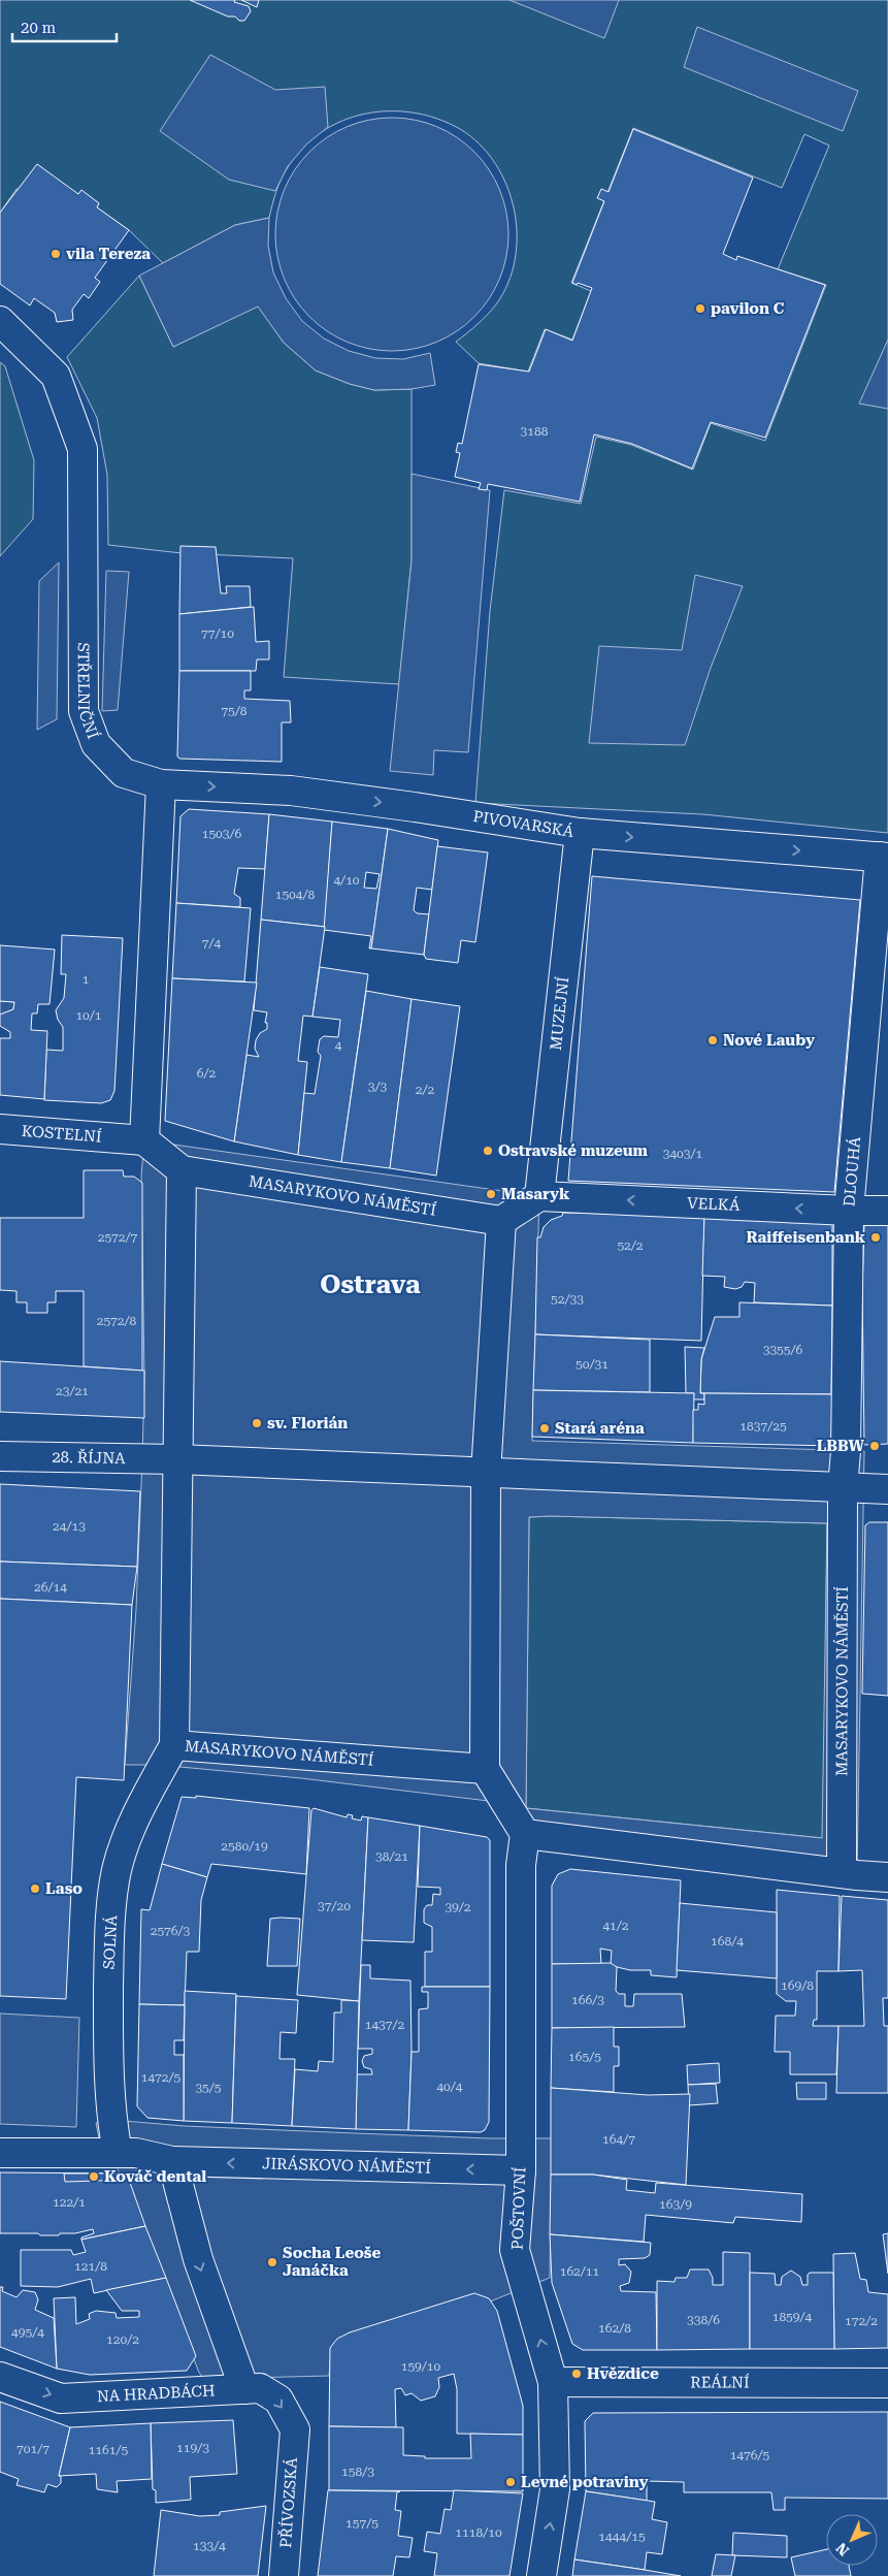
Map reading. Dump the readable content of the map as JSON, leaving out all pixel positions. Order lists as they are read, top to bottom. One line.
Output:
{"streets":{"street":["STŘELNIČNÍ","PIVOVARSKÁ","MUZEJNÍ","KOSTELNÍ","DLOUHÁ","MASARYKOVO NÁMĚSTÍ","VELKÁ","28. ŘÍJNA","SOLNÁ","JIRÁSKOVO NÁMĚSTÍ","POŠTOVNÍ","REÁLNÍ","NA HRADBÁCH","PŘÍVOZSKÁ"]},"crossings":[["STŘELNIČNÍ","PIVOVARSKÁ"],["PIVOVARSKÁ","MUZEJNÍ"],["PIVOVARSKÁ","DLOUHÁ"],["MUZEJNÍ","VELKÁ"],["KOSTELNÍ","MASARYKOVO NÁMĚSTÍ"],["DLOUHÁ","MASARYKOVO NÁMĚSTÍ"],["DLOUHÁ","VELKÁ"],["MASARYKOVO NÁMĚSTÍ","28. ŘÍJNA"],["MASARYKOVO NÁMĚSTÍ","SOLNÁ"],["SOLNÁ","JIRÁSKOVO NÁMĚSTÍ"],["JIRÁSKOVO NÁMĚSTÍ","POŠTOVNÍ"],["POŠTOVNÍ","REÁLNÍ"],["NA HRADBÁCH","PŘÍVOZSKÁ"]],"one_way":["PIVOVARSKÁ","VELKÁ","JIRÁSKOVO NÁMĚSTÍ","POŠTOVNÍ","NA HRADBÁCH"],"districts":["Ostrava"],"places":["vila Tereza","pavilon C","Nové Lauby","Ostravské muzeum","Masaryk","Raiffeisenbank","sv. Florián","Stará aréna","LBBW","Laso","Kováč dental","Socha Leoše Janáčka","Hvězdice","Levné potraviny"],"house_numbers":["3188","77/10","75/8","1503/6","4/10","1504/8","7/4","1","10/1","4","6/2","3/3","2/2","3403/1","2572/7","52/2","52/33","2572/8","3355/6","50/31","23/21","1837/25","24/13","26/14","2580/19","38/21","37/20","39/2","41/2","2576/3","168/4","169/8","166/3","1437/2","165/5","1472/5","40/4","35/5","164/7","122/1","163/9","121/8","162/11","1859/4","338/6","172/2","162/8","495/4","120/2","159/10","119/3","701/7","1161/5","1476/5","158/3","157/5","1118/10","1444/15","133/4"],"scale_bar":"20 m","north":"bottom left"}
